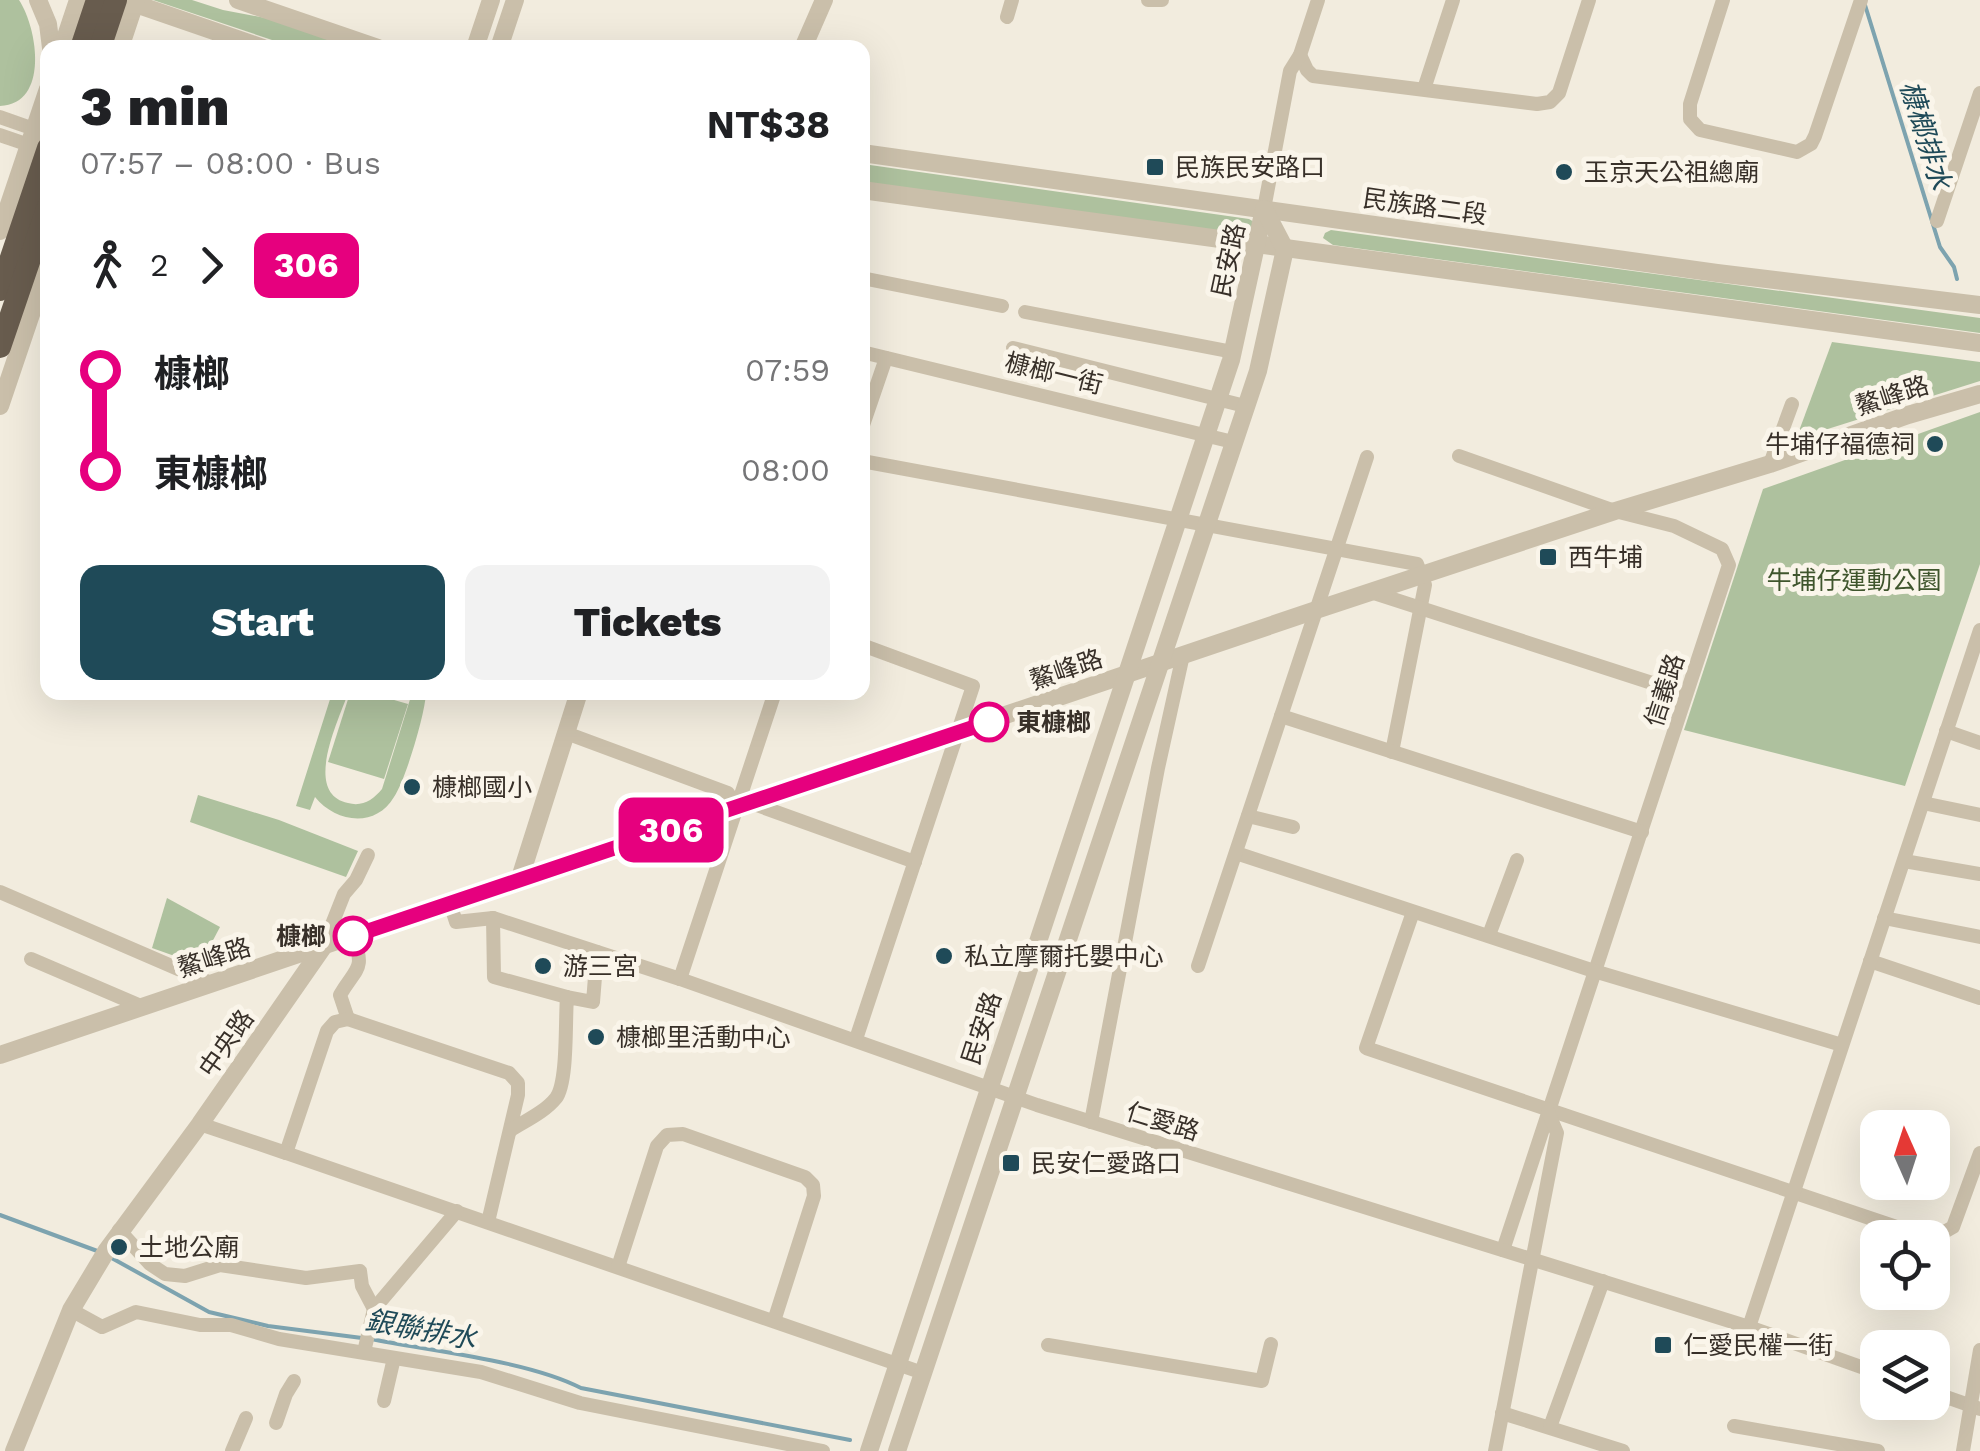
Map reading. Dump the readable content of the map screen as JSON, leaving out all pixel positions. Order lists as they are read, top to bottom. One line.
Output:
{"streets":{"street":["民族路二段","民安路","槺榔一街","鰲峰路","信義路","中央路","仁愛路"]},"crossings":[["民族路二段","民安路"],["民安路","槺榔一街"],["民安路","鰲峰路"],["民安路","仁愛路"],["鰲峰路","信義路"],["鰲峰路","中央路"],["鰲峰路","仁愛路"],["信義路","仁愛路"]],"water":["槺榔排水","銀聯排水"],"parks":["牛埔仔運動公園"],"places":{"transit":["民族民安路口","西牛埔","民安仁愛路口","仁愛民權一街"],"other":["玉京天公祖總廟","牛埔仔福德祠","東槺榔","槺榔國小","槺榔","私立摩爾托嬰中心","游三宮","槺榔里活動中心","土地公廟"]},"lines":["bus line 306"],"north":"top","page":{"on_map":"306","heading":["3 min","07:57 – 08:00 · Bus","NT$38"],"legs":["2","306"],"list":[{"name":"槺榔","value":"07:59"},{"name":"東槺榔","value":"08:00"}],"buttons":["Start","Tickets"]}}
